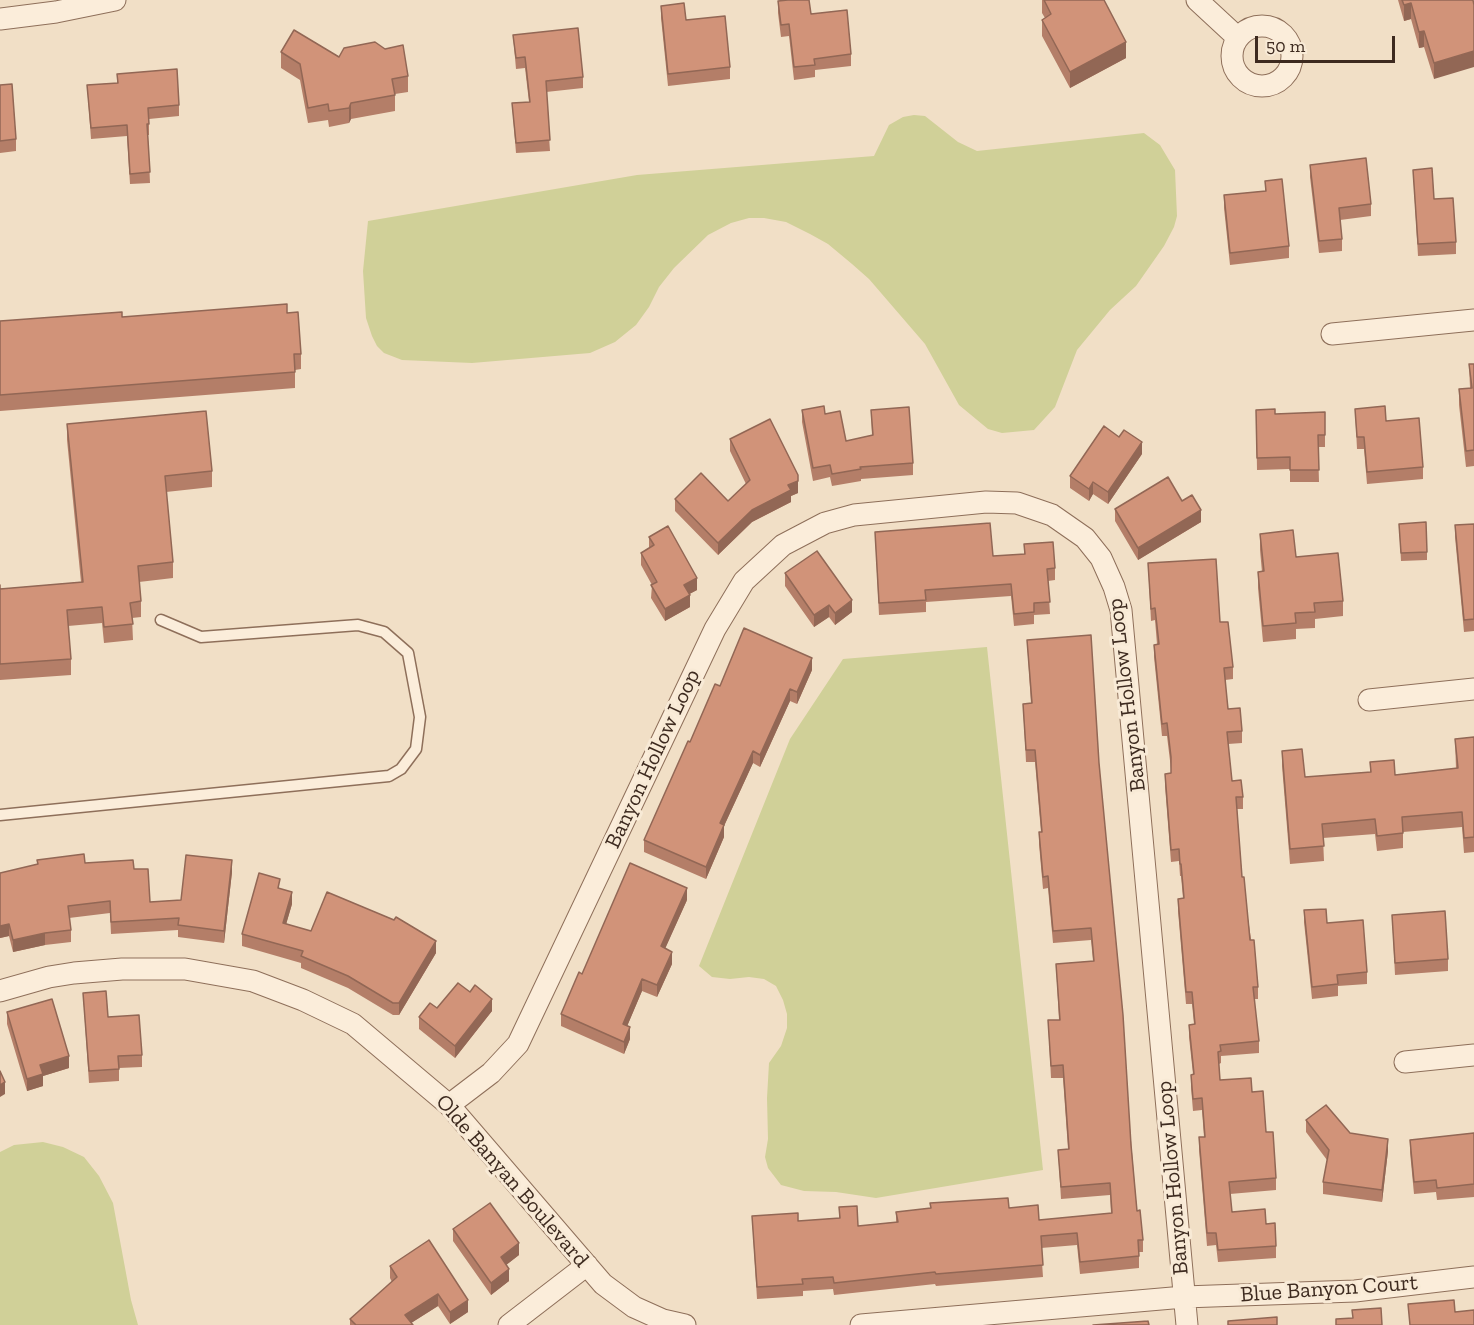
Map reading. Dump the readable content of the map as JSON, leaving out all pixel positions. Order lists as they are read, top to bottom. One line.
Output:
{"streets":{"street":["Banyon Hollow Loop","Olde Banyan Boulevard","Blue Banyon Court"]},"crossings":[["Banyon Hollow Loop","Olde Banyan Boulevard"],["Banyon Hollow Loop","Blue Banyon Court"]],"scale_bar":"50 m"}
